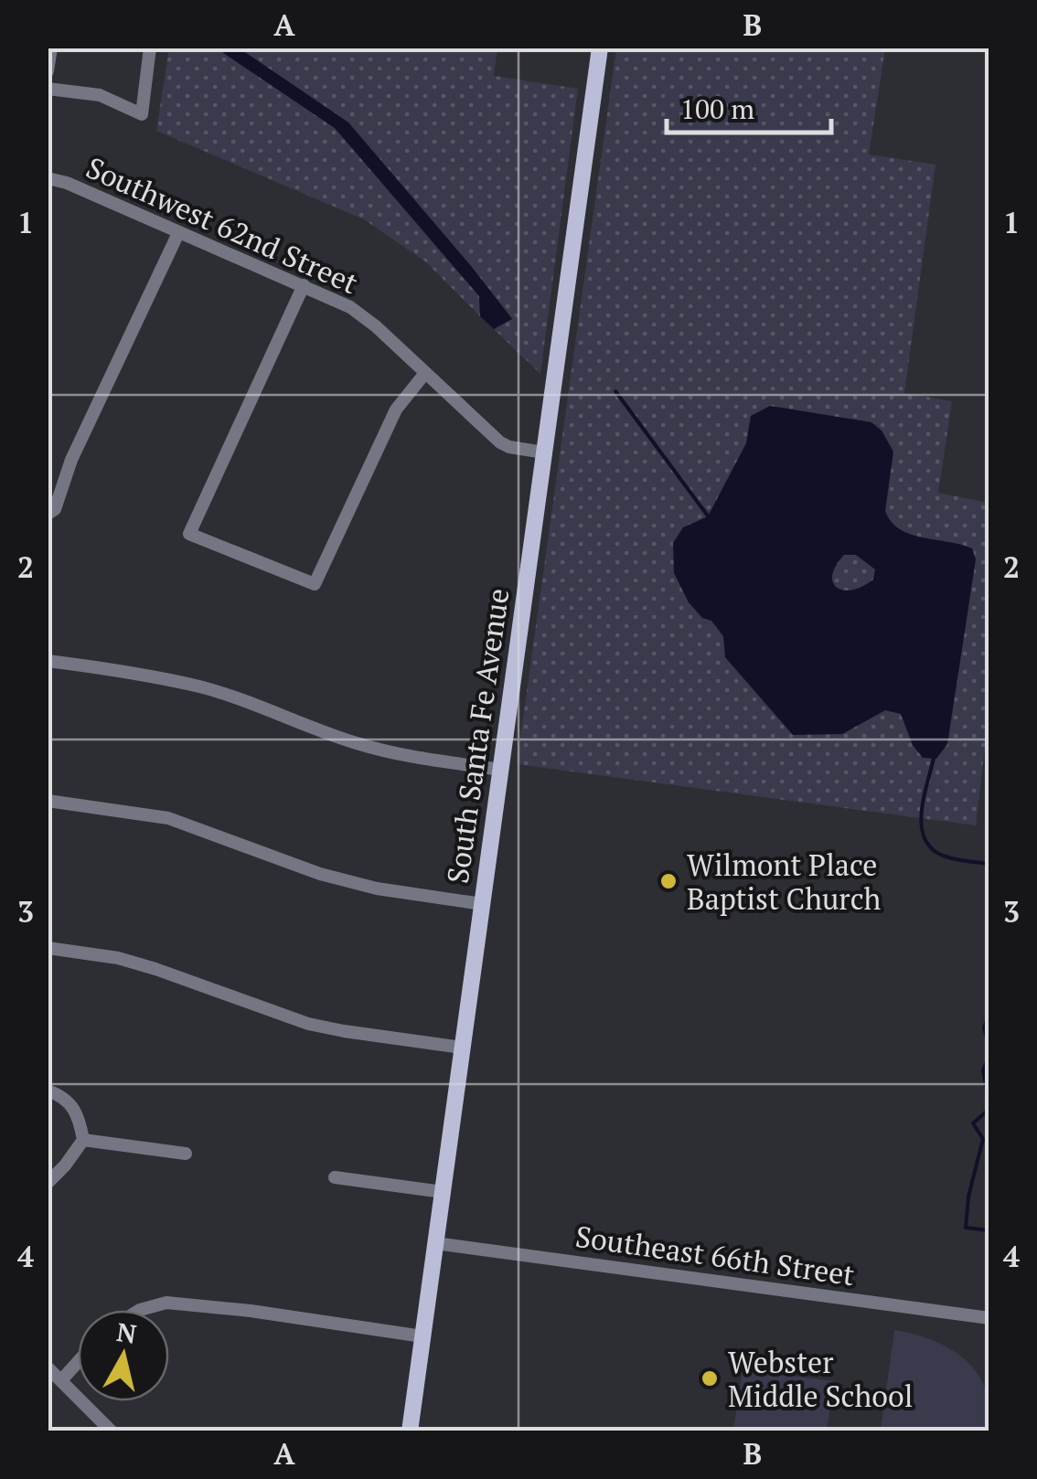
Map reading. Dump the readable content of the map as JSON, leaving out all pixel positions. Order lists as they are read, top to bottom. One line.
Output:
{"streets":{"main road":["South Santa Fe Avenue"],"street":["Southwest 62nd Street","Southeast 66th Street"]},"crossings":[["Southwest 62nd Street","South Santa Fe Avenue"],["South Santa Fe Avenue","Southeast 66th Street"]],"places":["Wilmont Place Baptist Church","Webster Middle School"],"scale_bar":"100 m","north":"top","grid":{"columns":["A","B"],"rows":["1","2","3","4"]}}
